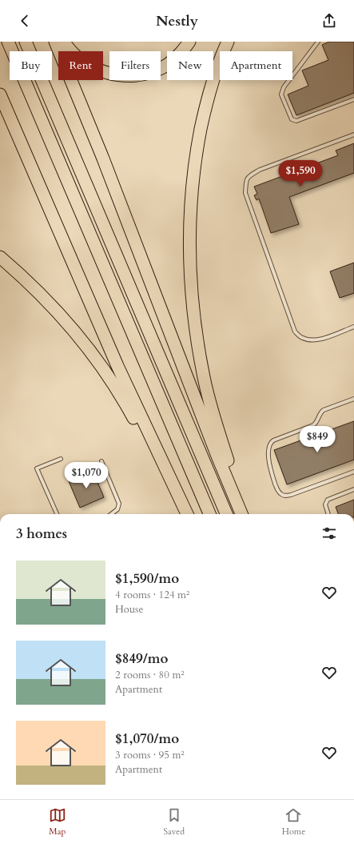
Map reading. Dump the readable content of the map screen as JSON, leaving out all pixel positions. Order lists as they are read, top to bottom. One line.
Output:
{"page":{"header":"Nestly","chip":["Buy","Rent","Filters","New","Apartment"],"price":["$1,590","$849","$1,070"],"heading":"3 homes","list":[{"name":"$1,590/mo","note":"4 rooms · 124 m² · House"},{"name":"$849/mo","note":"2 rooms · 80 m² · Apartment"},{"name":"$1,070/mo","note":"3 rooms · 95 m² · Apartment"}],"tabs":["Map","Saved","Home"]}}
